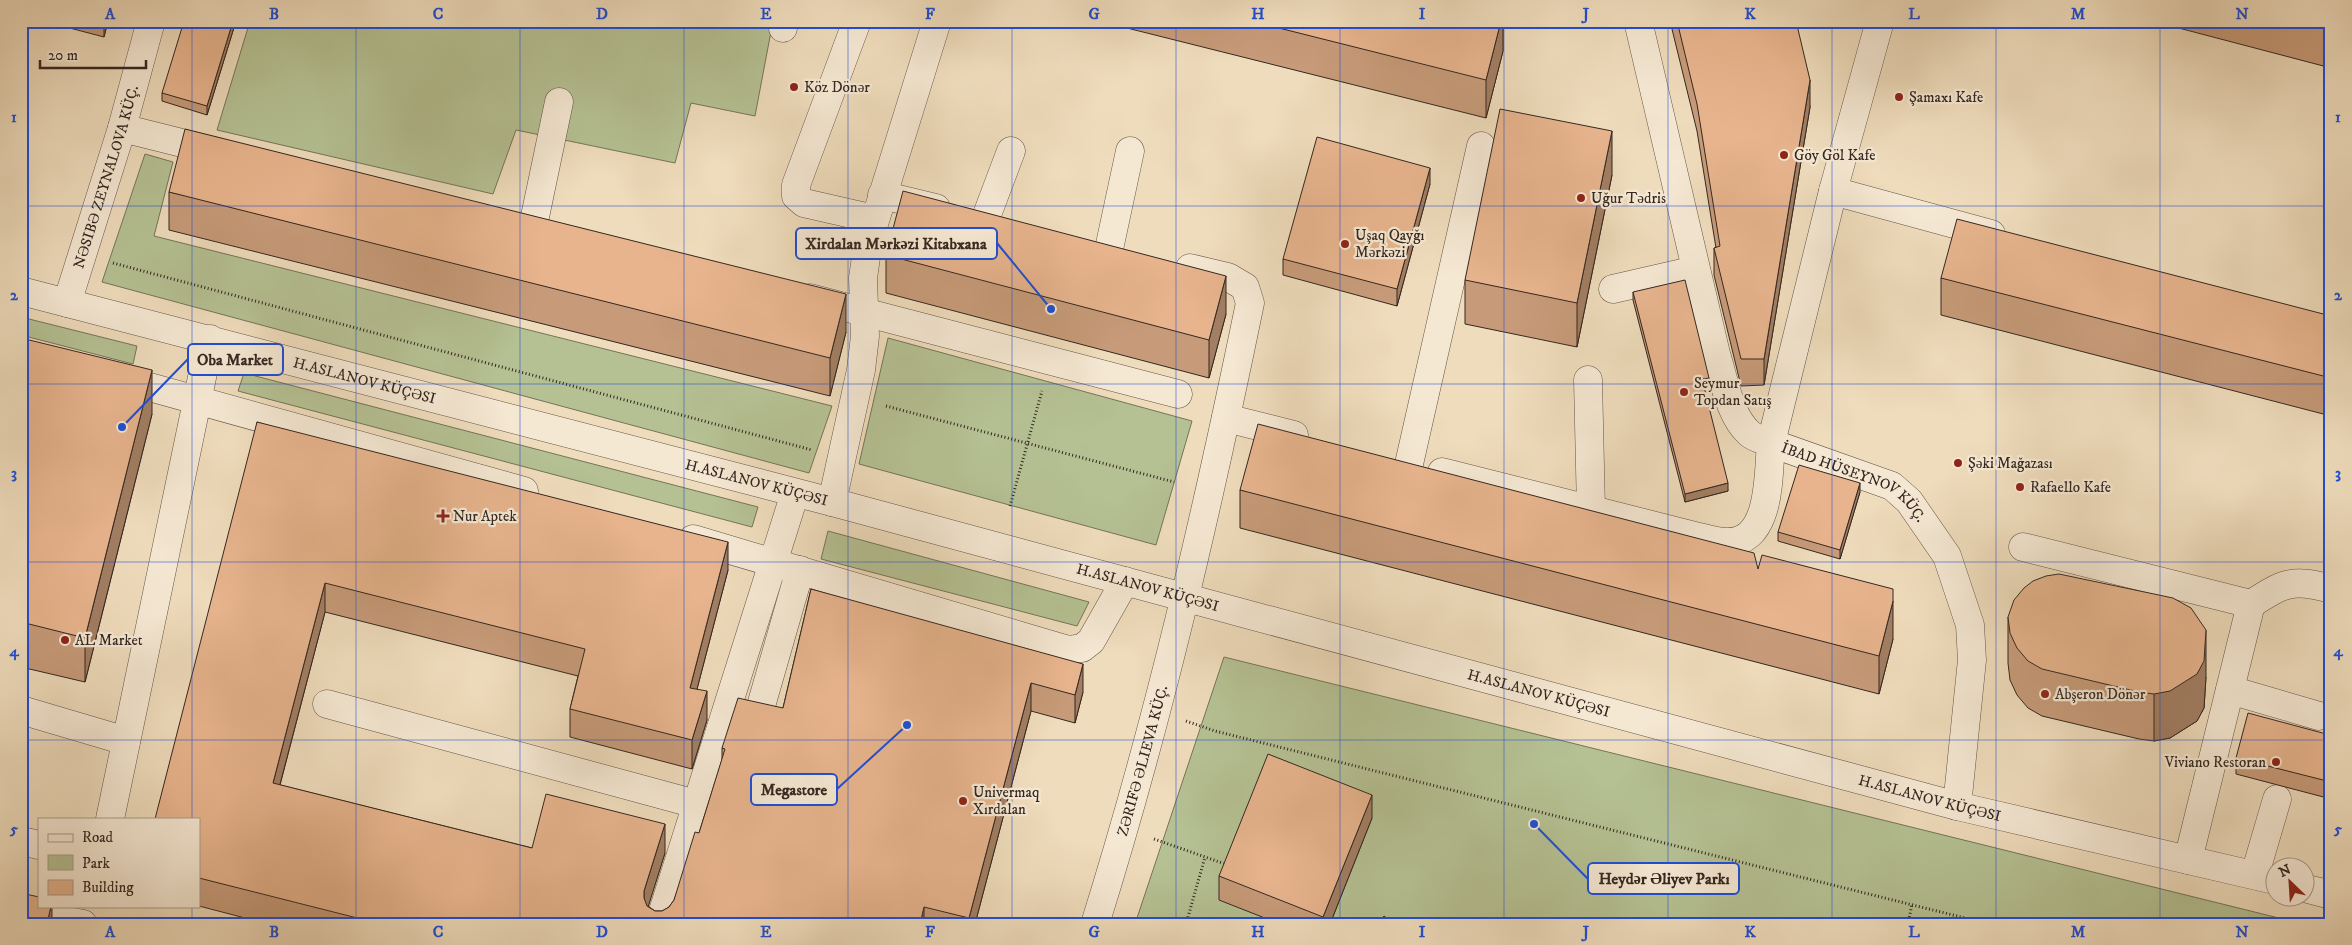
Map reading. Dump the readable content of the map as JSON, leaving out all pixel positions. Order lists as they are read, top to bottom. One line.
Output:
{"streets":{"street":["NƏSIBƏ ZEYNALOVA KÜÇ.","H.ASLANOV KÜÇƏSI","İBAD HÜSEYNOV KÜÇ.","ZƏRIFƏ ƏLIEVA KÜÇ."]},"crossings":[["NƏSIBƏ ZEYNALOVA KÜÇ.","H.ASLANOV KÜÇƏSI"],["H.ASLANOV KÜÇƏSI","İBAD HÜSEYNOV KÜÇ."],["H.ASLANOV KÜÇƏSI","ZƏRIFƏ ƏLIEVA KÜÇ."]],"places":{"other":["Köz Dönər","Şamaxı Kafe","Göy Göl Kafe","Uğur Tədris","Uşaq Qayğı Mərkəzi","Xirdalan Mərkəzi Kitabxana","Seymur Topdan Satış","Oba Market","Şəki Mağazası","Rafaello Kafe","AL Market","Abşeron Dönər","Megastore","Viviano Restoran","Univermaq Xırdalan","Heydər Əliyev Parkı"],"health":["Nur Aptek"]},"legend":["Road","Park","Building"],"scale_bar":"20 m","north":"top left","grid":{"columns":["A","B","C","D","E","F","G","H","I","J","K","L","M","N"],"rows":["1","2","3","4","5"]}}
